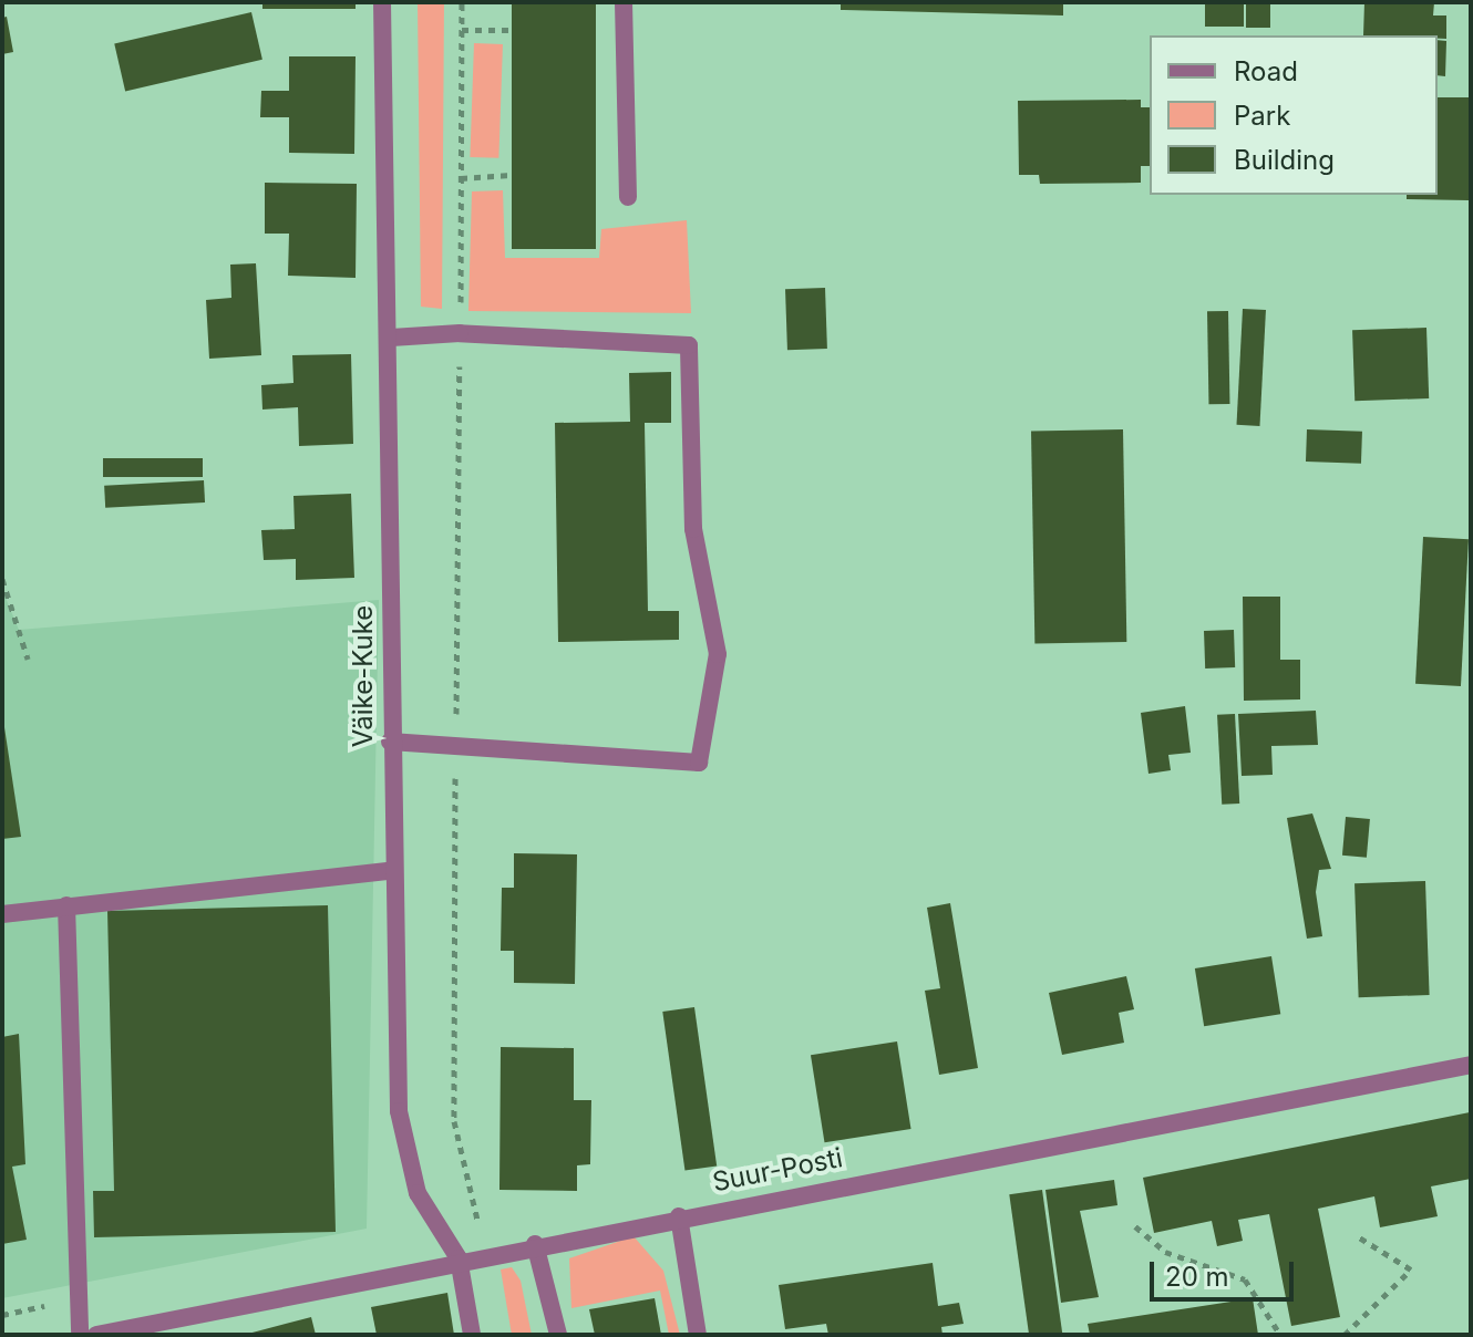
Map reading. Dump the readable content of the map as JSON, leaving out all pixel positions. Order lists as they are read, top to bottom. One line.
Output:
{"streets":{"street":["Väike-Kuke","Suur-Posti"]},"crossings":[["Väike-Kuke","Suur-Posti"]],"legend":["Road","Park","Building"],"scale_bar":"20 m"}
